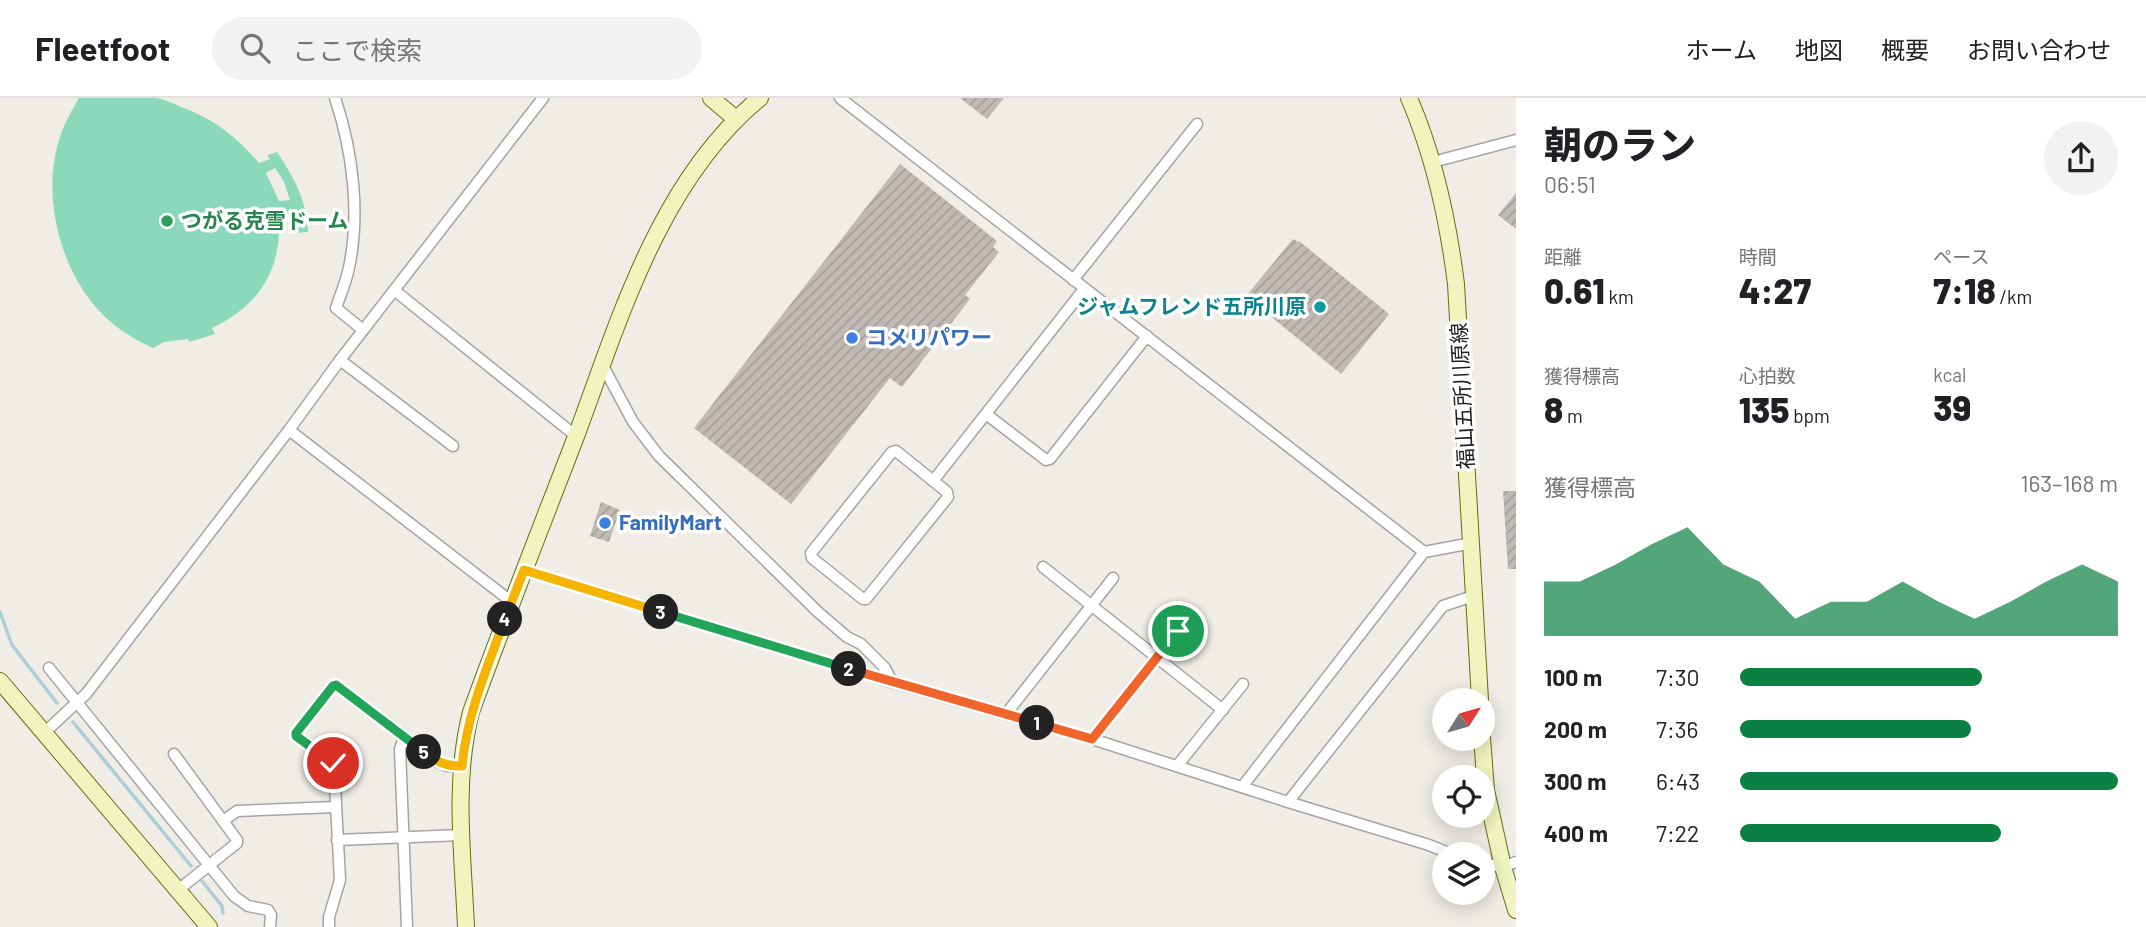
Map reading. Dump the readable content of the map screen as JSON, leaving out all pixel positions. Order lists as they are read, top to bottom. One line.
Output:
{"streets":{"street":["福山五所川原線"]},"places":["つがる克雪ドーム","ジャムフレンド五所川原","コメリパワー","FamilyMart"],"north":"top right","page":{"header":"Fleetfoot","search":"ここで検索","nav":["ホーム","地図","概要","お問い合わせ"],"heading":["朝のラン","06:51"],"stats":[["距離","0.61 km"],["時間","4:27"],["ペース","7:18 /km"],["獲得標高","8 m"],["心拍数","135 bpm"],["kcal","39"]],"chart":["獲得標高","163–168 m"],"pins":["3","4","2","1","5"],"list":[{"name":"100 m","note":"7:30"},{"name":"200 m","note":"7:36"},{"name":"300 m","note":"6:43"},{"name":"400 m","note":"7:22"}]}}
